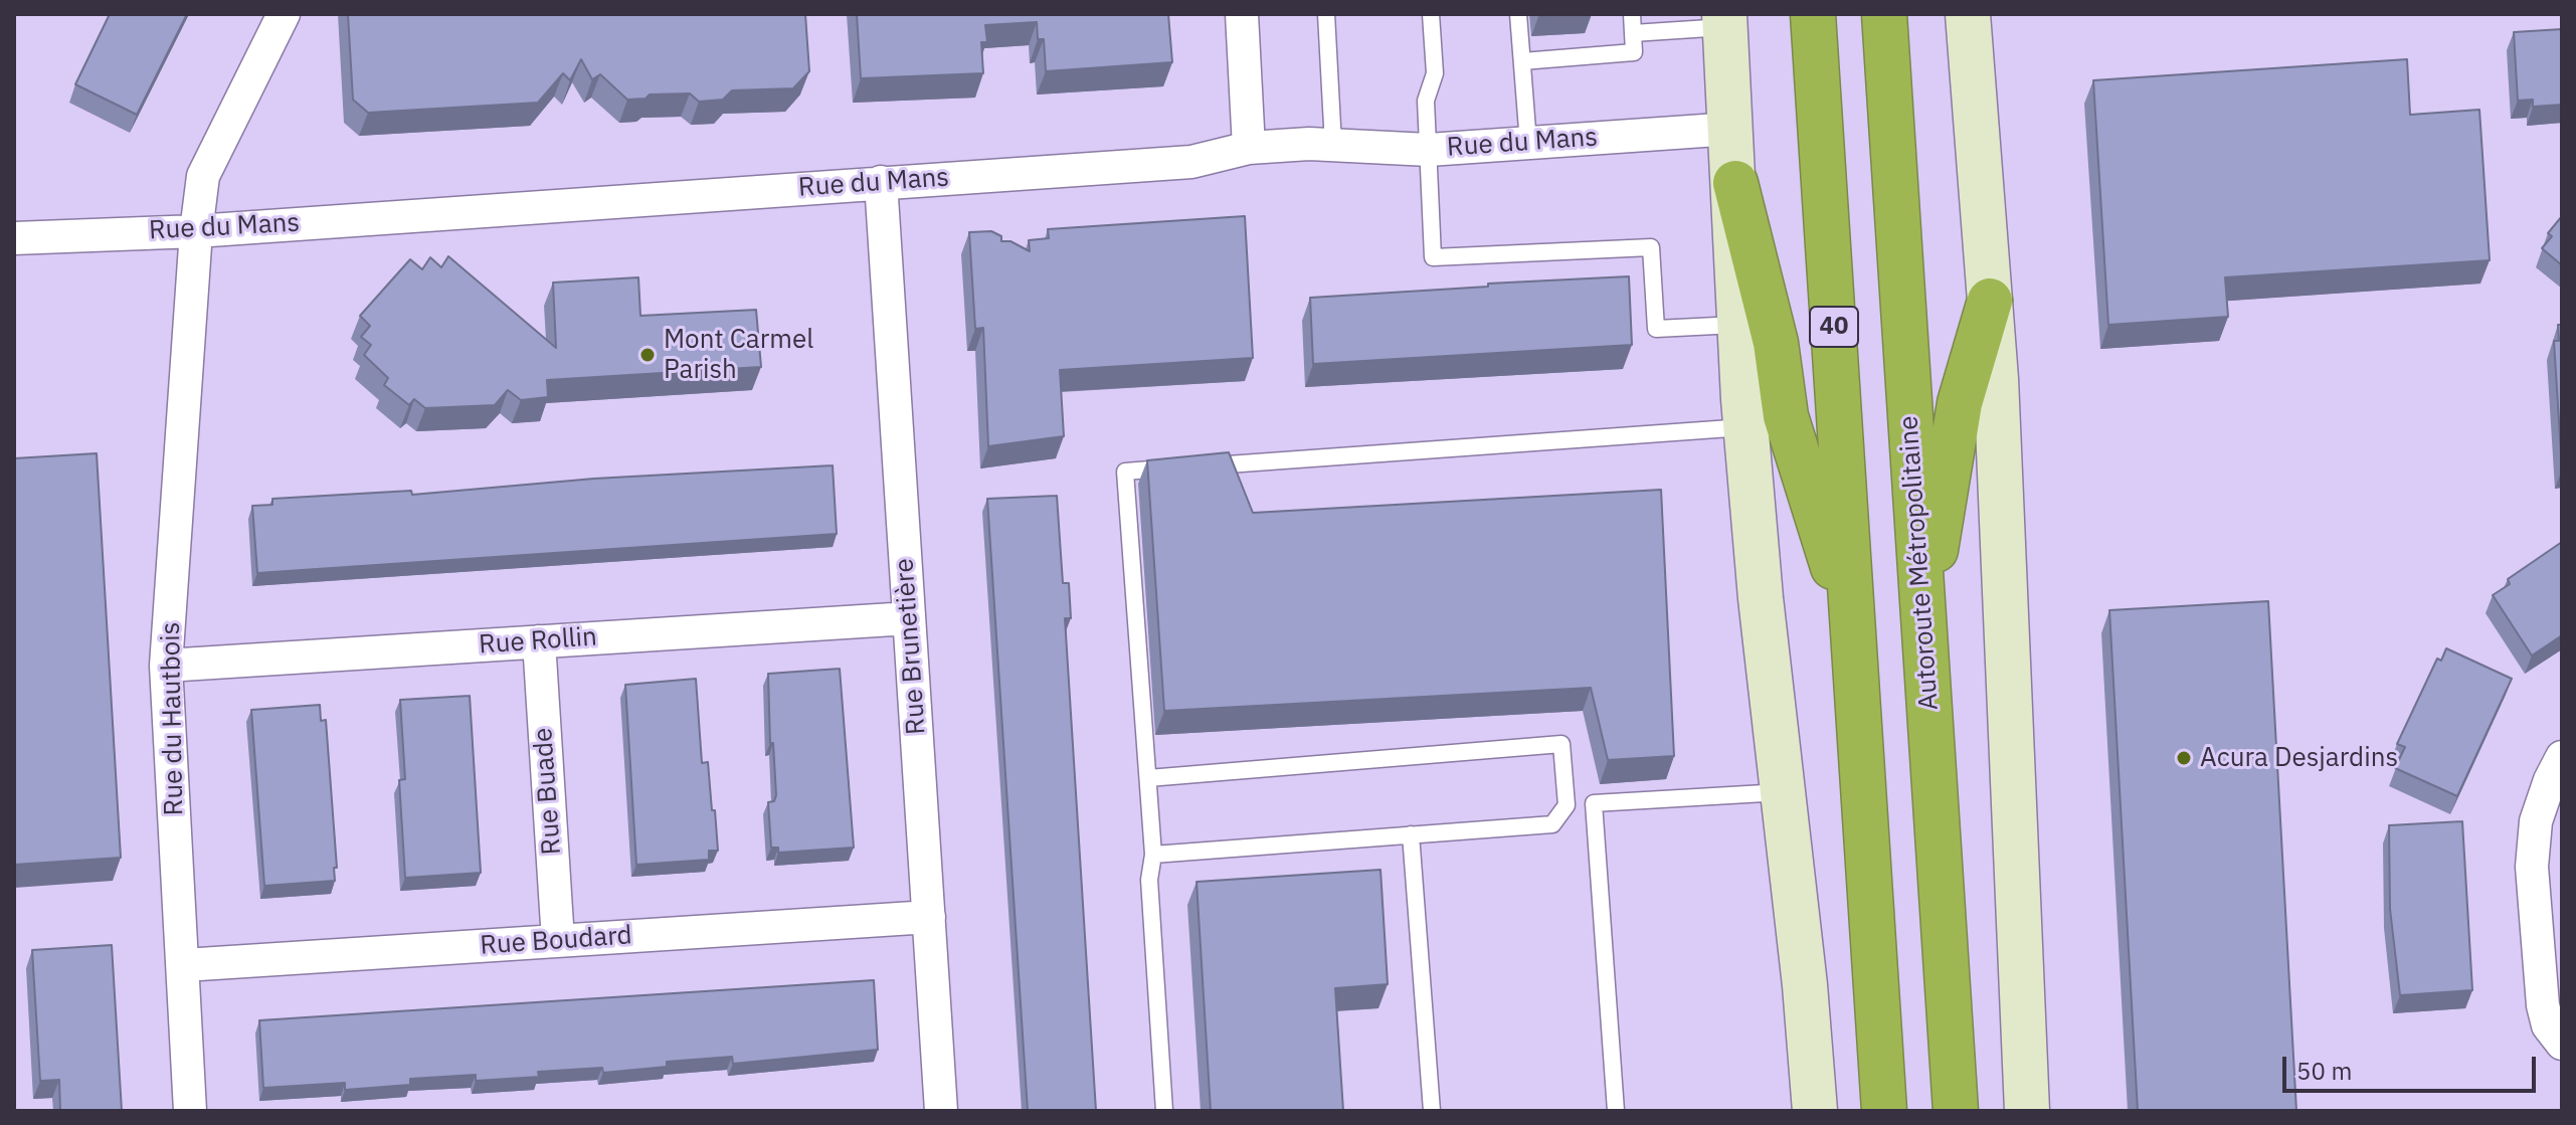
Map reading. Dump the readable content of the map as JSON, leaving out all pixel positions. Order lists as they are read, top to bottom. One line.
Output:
{"streets":{"highway":["40","Autoroute Métropolitaine"],"street":["Rue du Mans","Rue Rollin","Rue Brunetière","Rue du Hautbois","Rue Buade","Rue Boudard"]},"crossings":[["Rue du Mans","Rue Brunetière"],["Rue du Mans","Rue du Hautbois"],["Rue Rollin","Rue Brunetière"],["Rue Rollin","Rue du Hautbois"],["Rue Rollin","Rue Buade"],["Rue Brunetière","Rue Boudard"],["Rue du Hautbois","Rue Boudard"],["Rue Buade","Rue Boudard"]],"places":["Mont Carmel Parish","Acura Desjardins"],"scale_bar":"50 m"}
